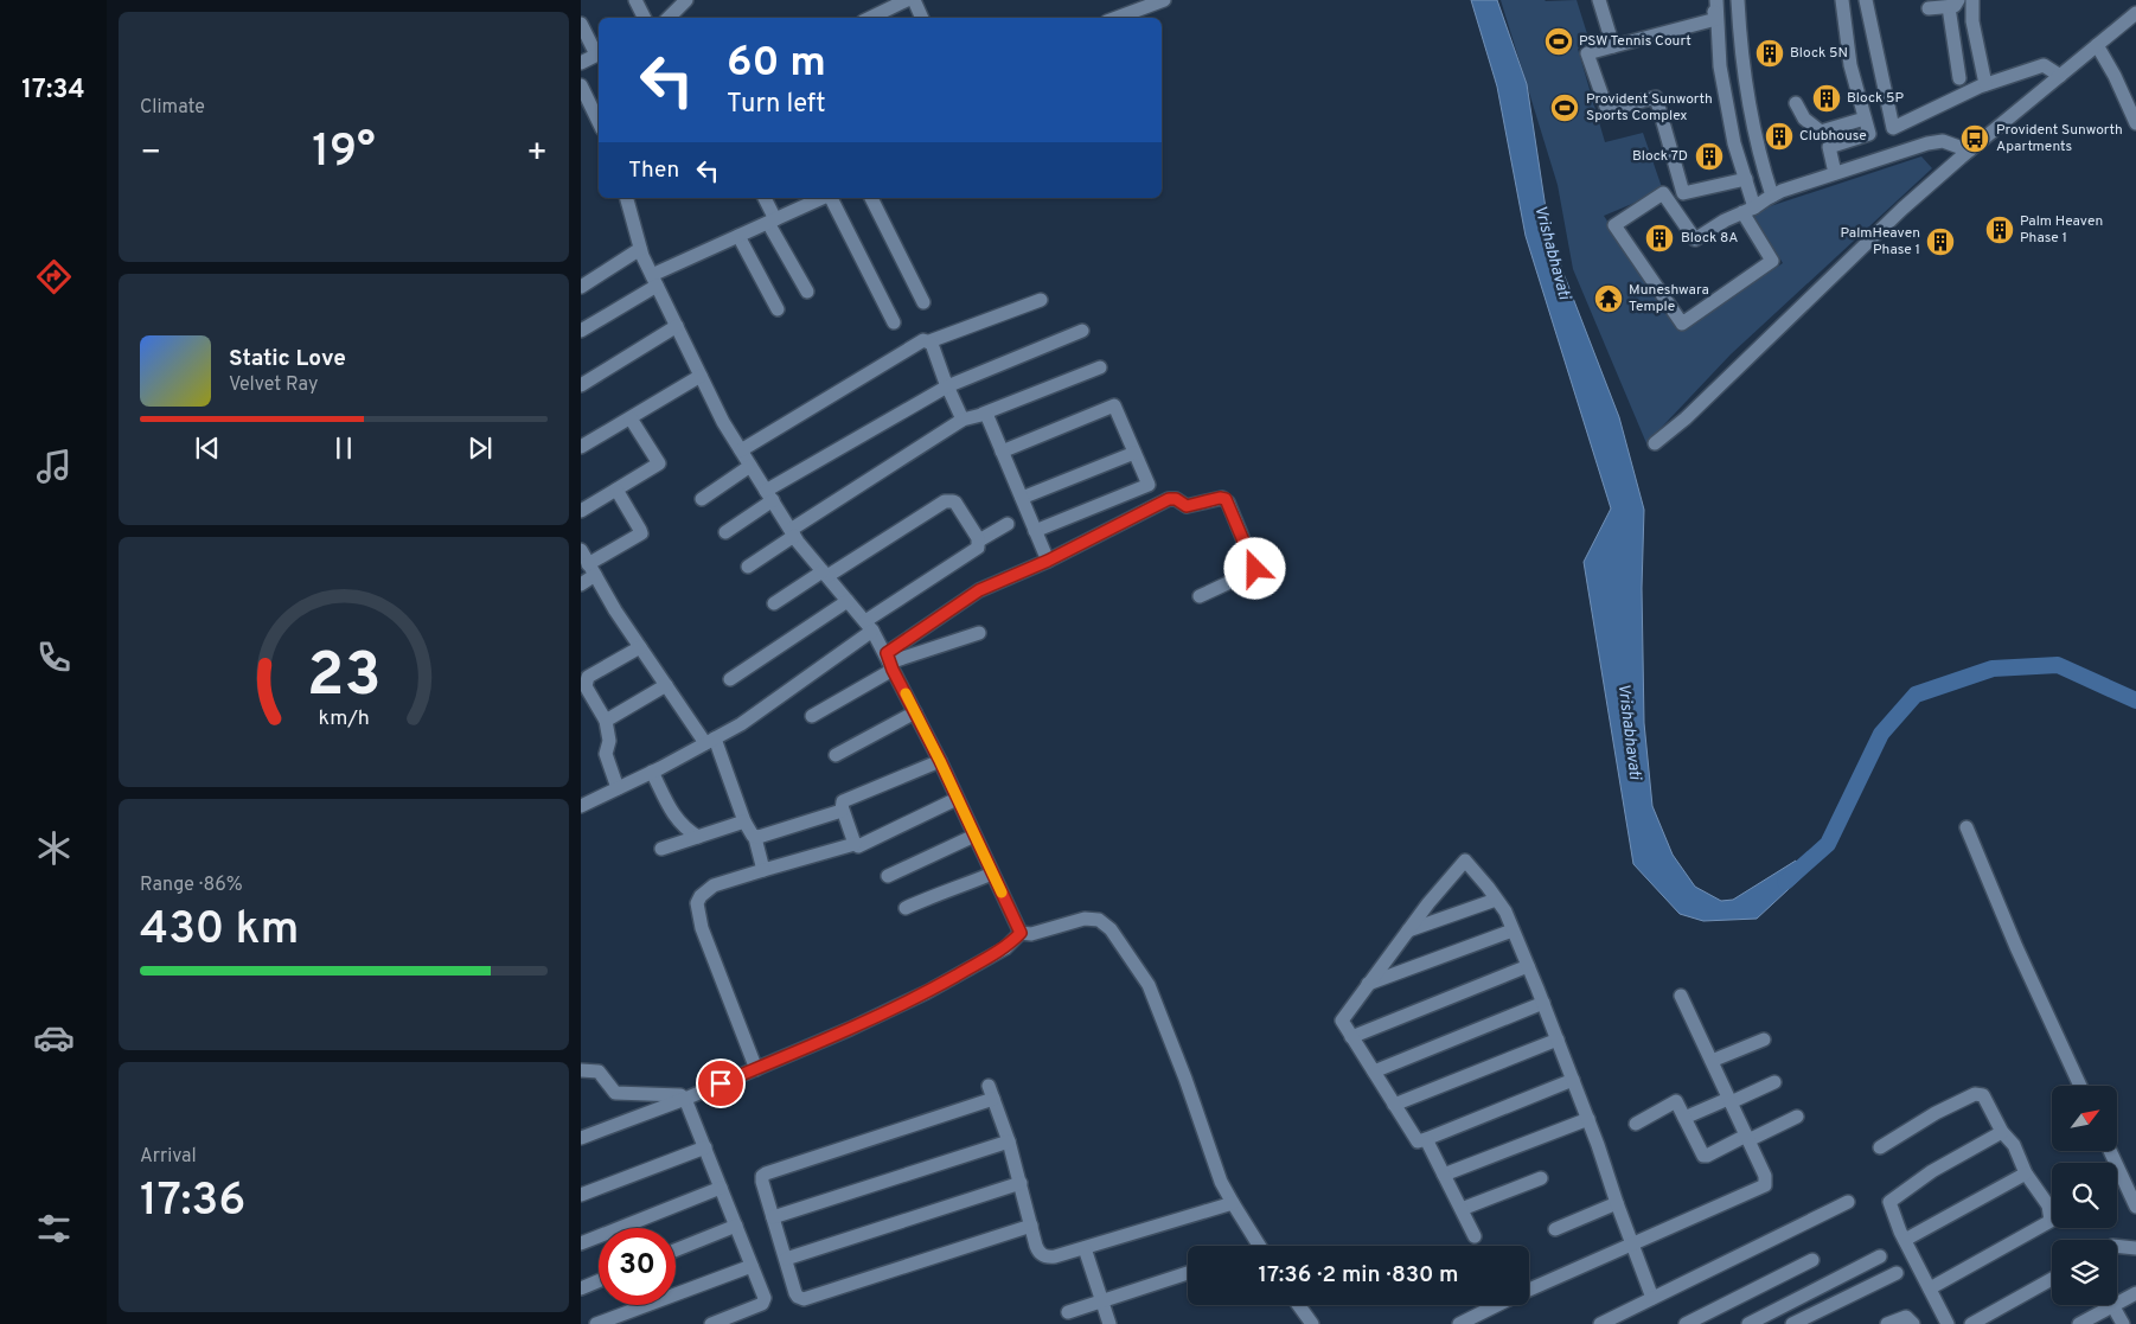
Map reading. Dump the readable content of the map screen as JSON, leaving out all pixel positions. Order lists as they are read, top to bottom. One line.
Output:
{"water":["Vrishabhavati"],"places":{"sports":["PSW Tennis Court","Provident Sunworth Sports Complex"],"building":["Block 5N","Block 5P","Clubhouse","Block 7D","Palm Heaven Phase 1","Block 8A","PalmHeaven Phase 1"],"bus stop":["Provident Sunworth Apartments"],"temple":["Muneshwara Temple"]},"north":"top right","page":{"tabs":"17:34","tile":["Climate",["Range · 86%","430 km"],["Arrival","17:36"]],"turn":["60 m","Turn left"],"heat":["−","19°","+"],"then":"Then","song":["Static Love","Velvet Ray"],"limit":"30","trip":"17:36 · 2 min · 830 m","gauge":["23","km/h"]}}
